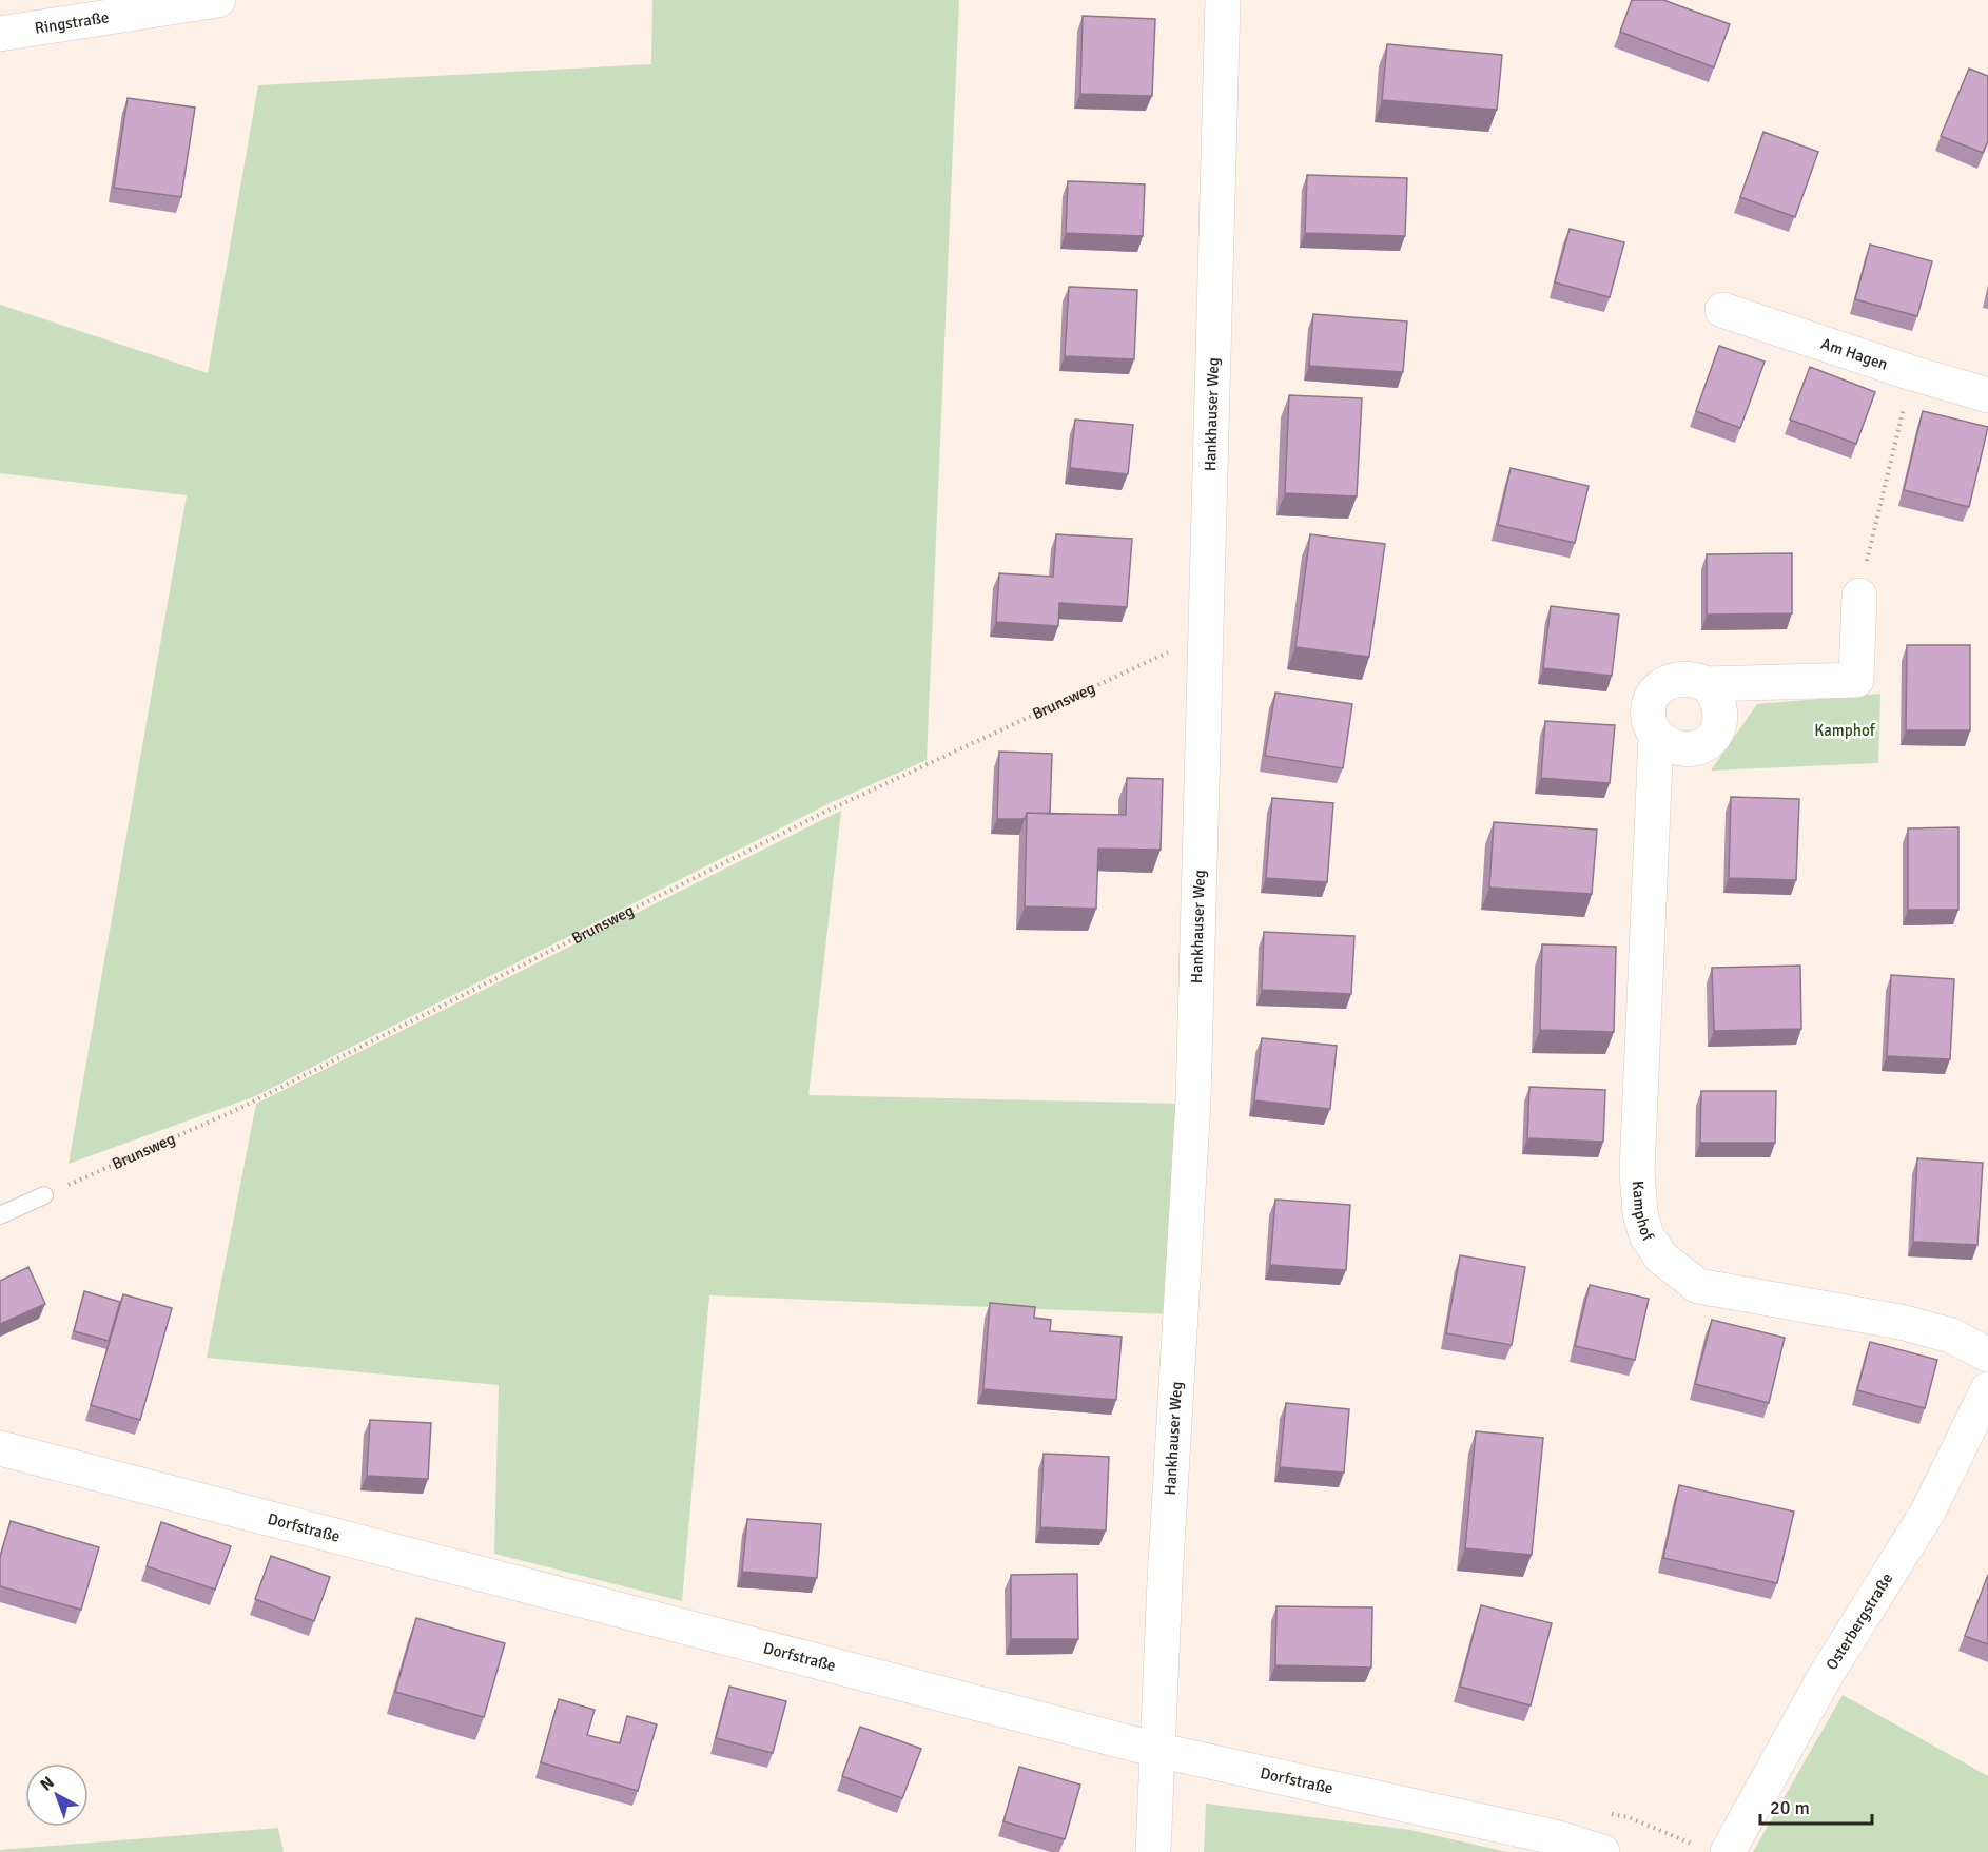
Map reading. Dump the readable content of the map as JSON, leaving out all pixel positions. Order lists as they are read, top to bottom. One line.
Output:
{"streets":{"street":["Ringstraße","Am Hagen","Hankhauser Weg","Kamphof","Dorfstraße","Osterbergstraße"],"path":["Brunsweg"]},"crossings":[["Hankhauser Weg","Brunsweg"],["Hankhauser Weg","Dorfstraße"]],"parks":["Kamphof"],"scale_bar":"20 m","north":"top left"}
